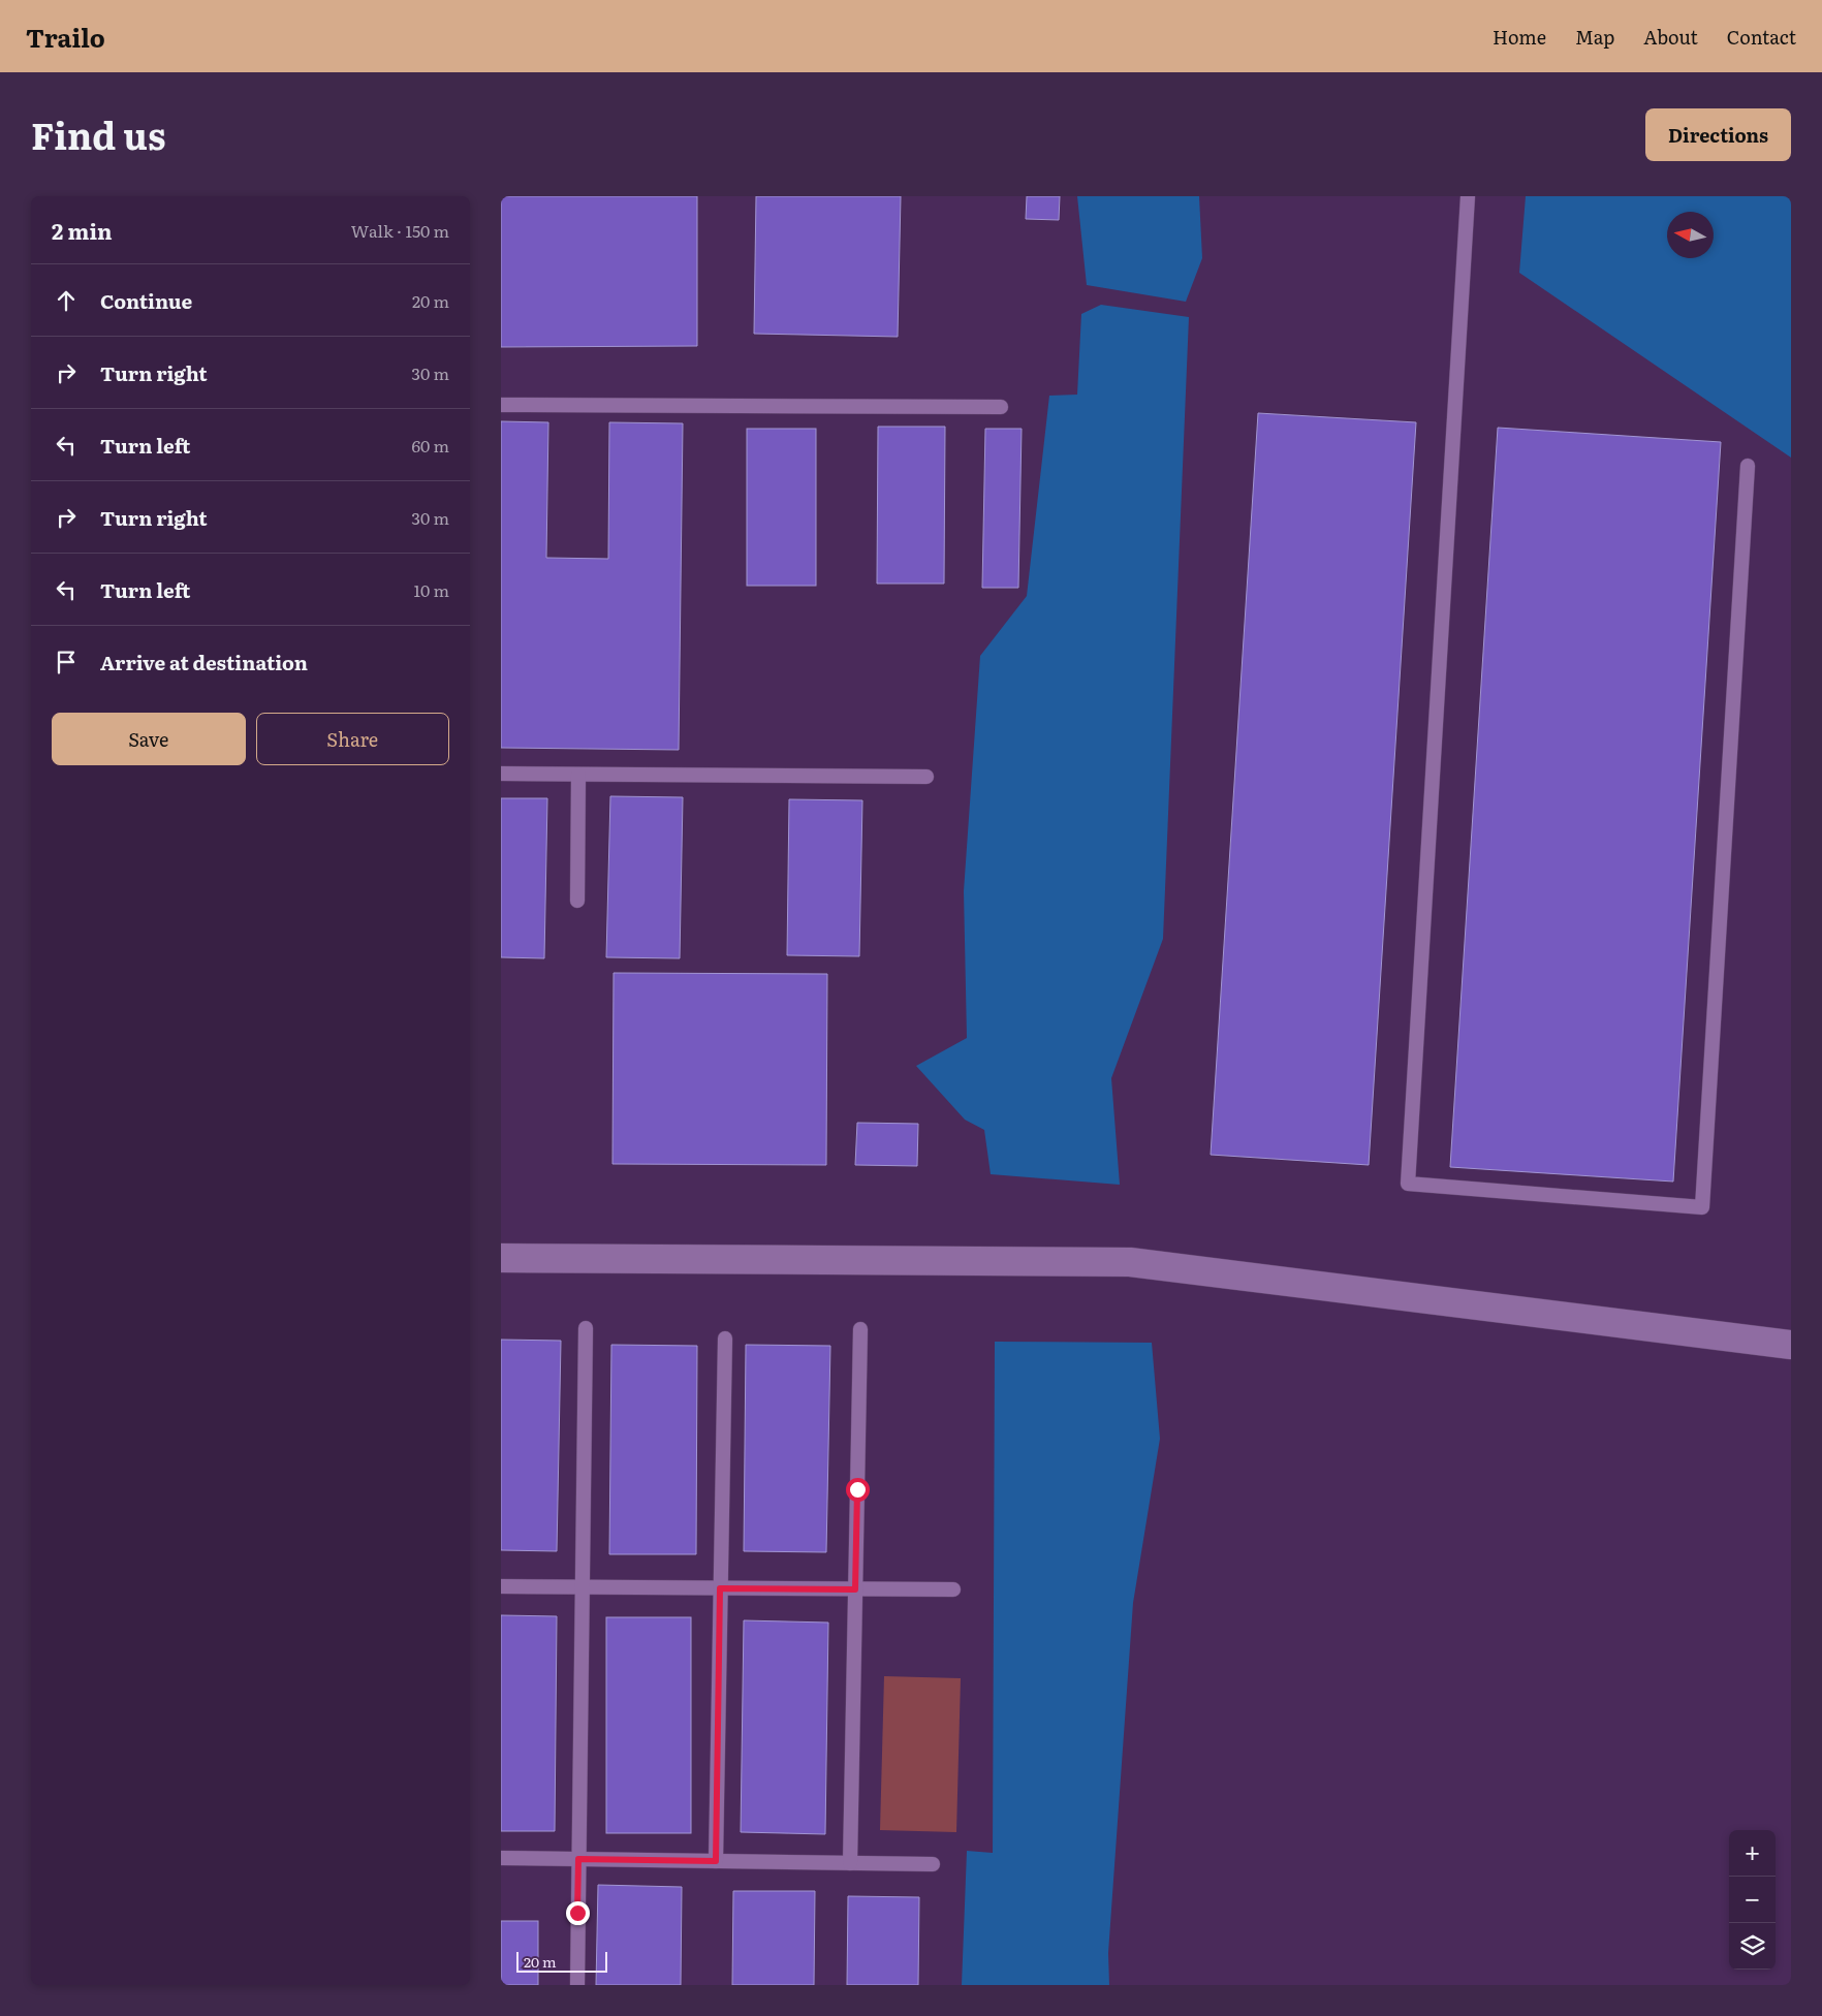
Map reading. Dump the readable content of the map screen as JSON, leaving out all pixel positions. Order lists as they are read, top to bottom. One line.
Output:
{"scale_bar":"20 m","north":"left","page":{"header":"Trailo","nav":["Home","Map","About","Contact"],"title":"Find us","buttons":["Directions",["Save","Share"]],"heading":["2 min","Walk · 150 m"],"list":[["Continue","20 m"],["Turn right","30 m"],["Turn left","60 m"],["Turn right","30 m"],["Turn left","10 m"],"Arrive at destination"],"map_buttons":["+","−"],"scale":"20 m"}}
